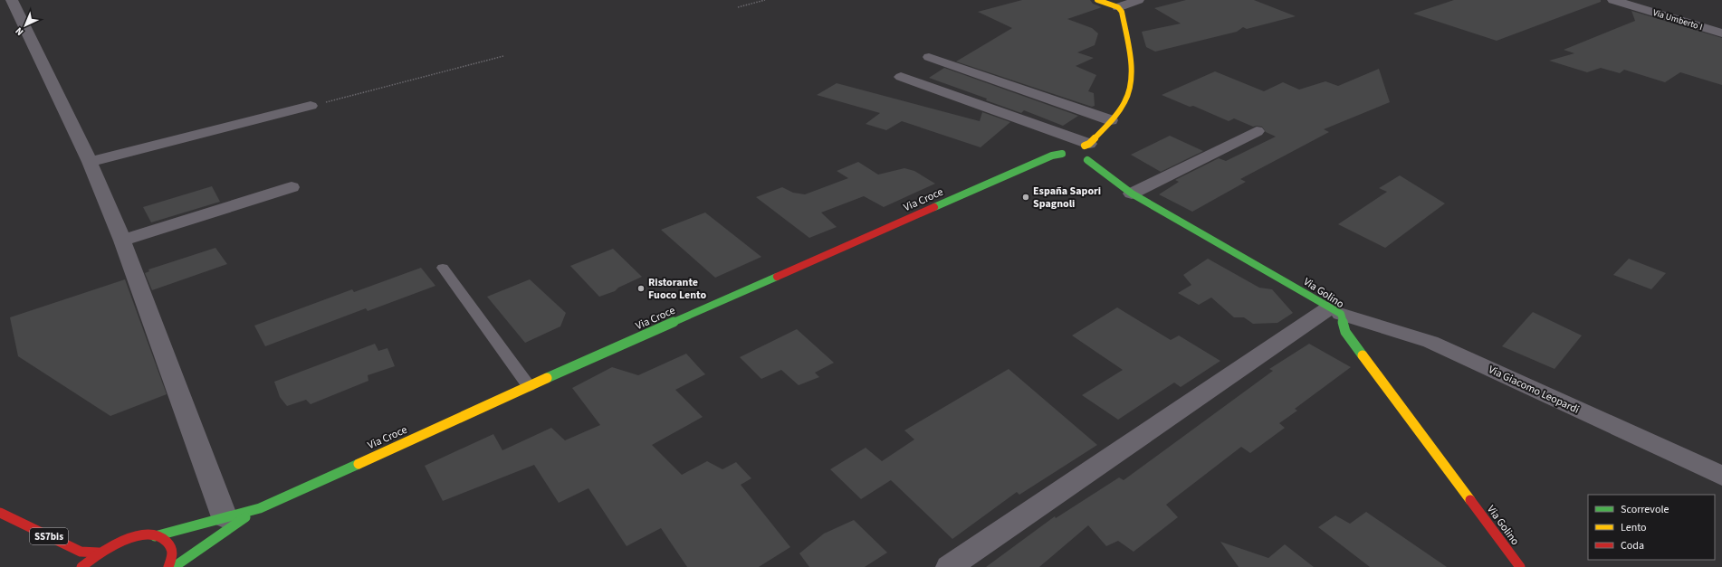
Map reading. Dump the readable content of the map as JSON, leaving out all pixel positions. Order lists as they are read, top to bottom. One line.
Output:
{"streets":{"street":["Via Umberto I","Via Croce","Via Golino","Via Giacomo Leopardi","SS7bis"]},"crossings":[["Via Croce","Via Golino"],["Via Croce","SS7bis"],["Via Golino","Via Giacomo Leopardi"]],"places":["España Sapori Spagnoli","Ristorante Fuoco Lento"],"legend":["Scorrevole","Lento","Coda"],"north":"bottom left"}
